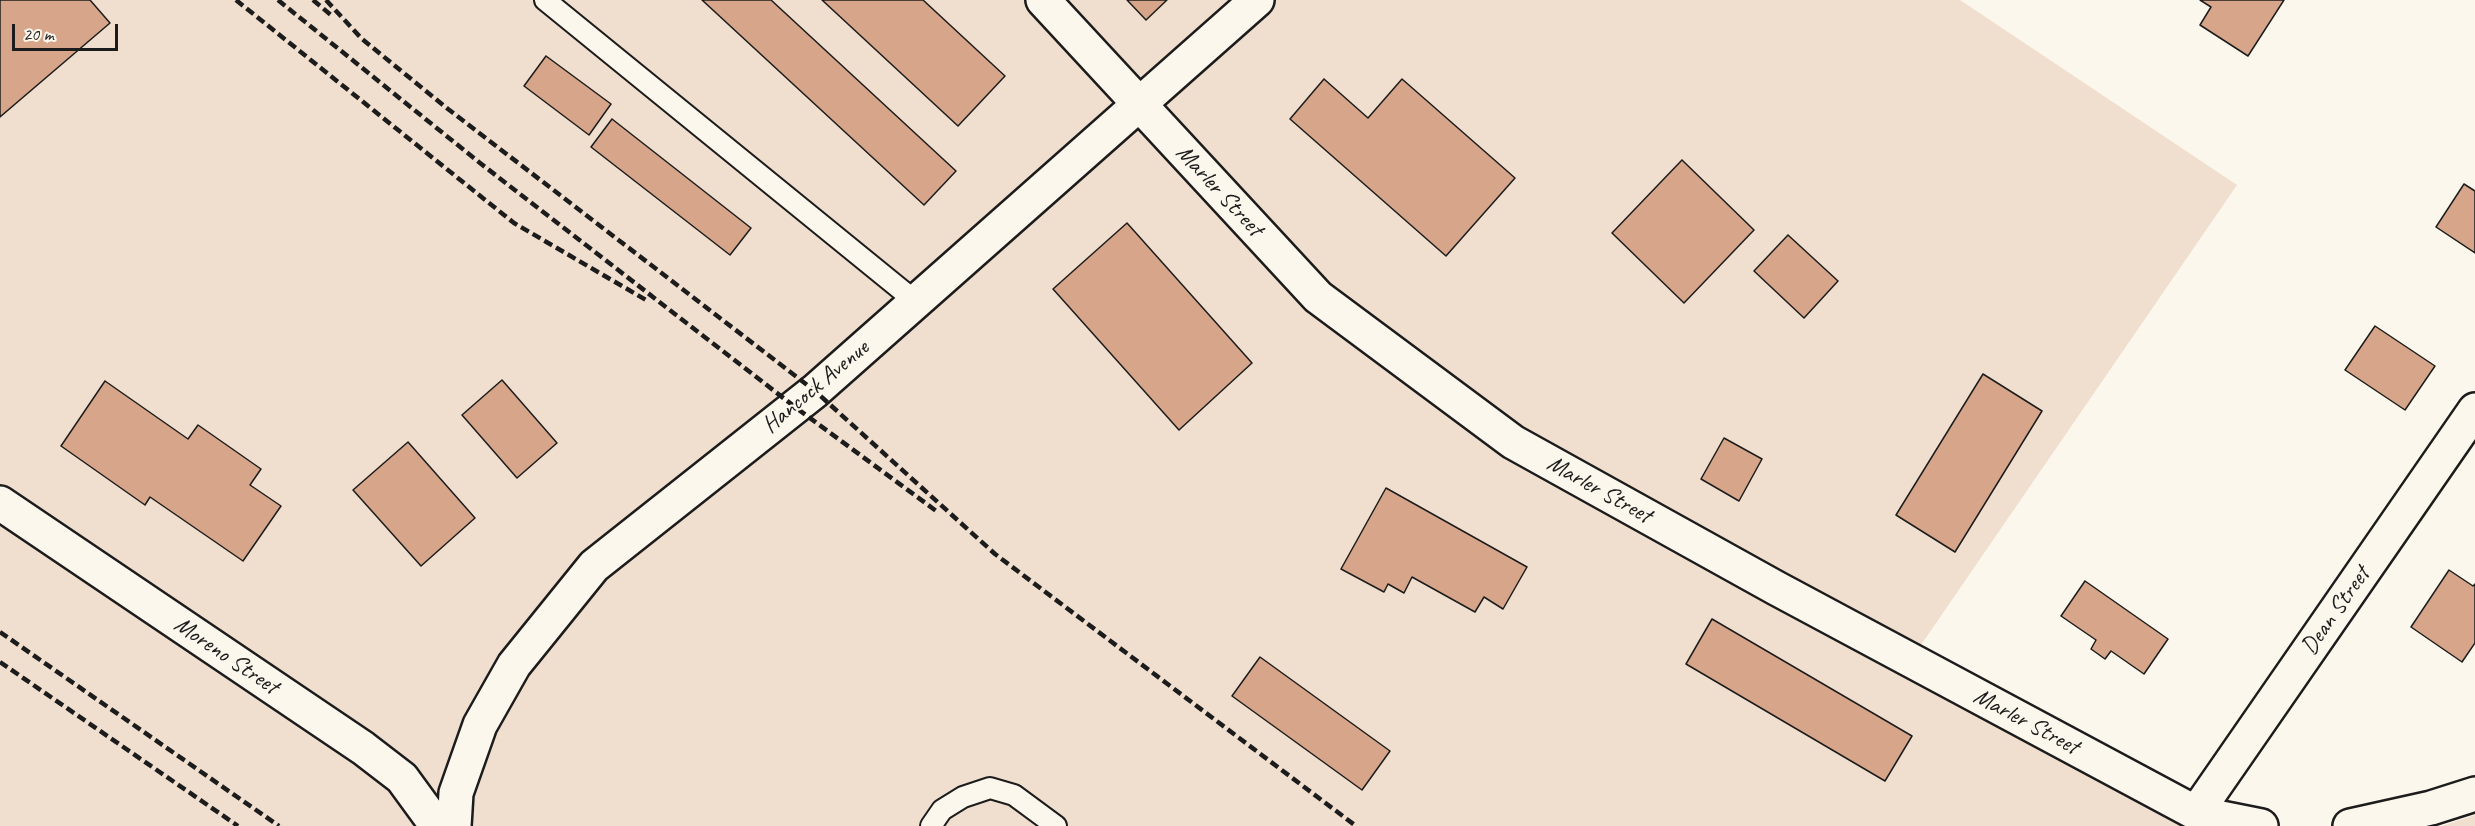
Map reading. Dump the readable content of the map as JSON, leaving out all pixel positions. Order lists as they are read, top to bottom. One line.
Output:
{"streets":{"street":["Marler Street","Hancock Avenue","Dean Street","Moreno Street"]},"crossings":[["Marler Street","Hancock Avenue"],["Marler Street","Dean Street"]],"scale_bar":"20 m"}
